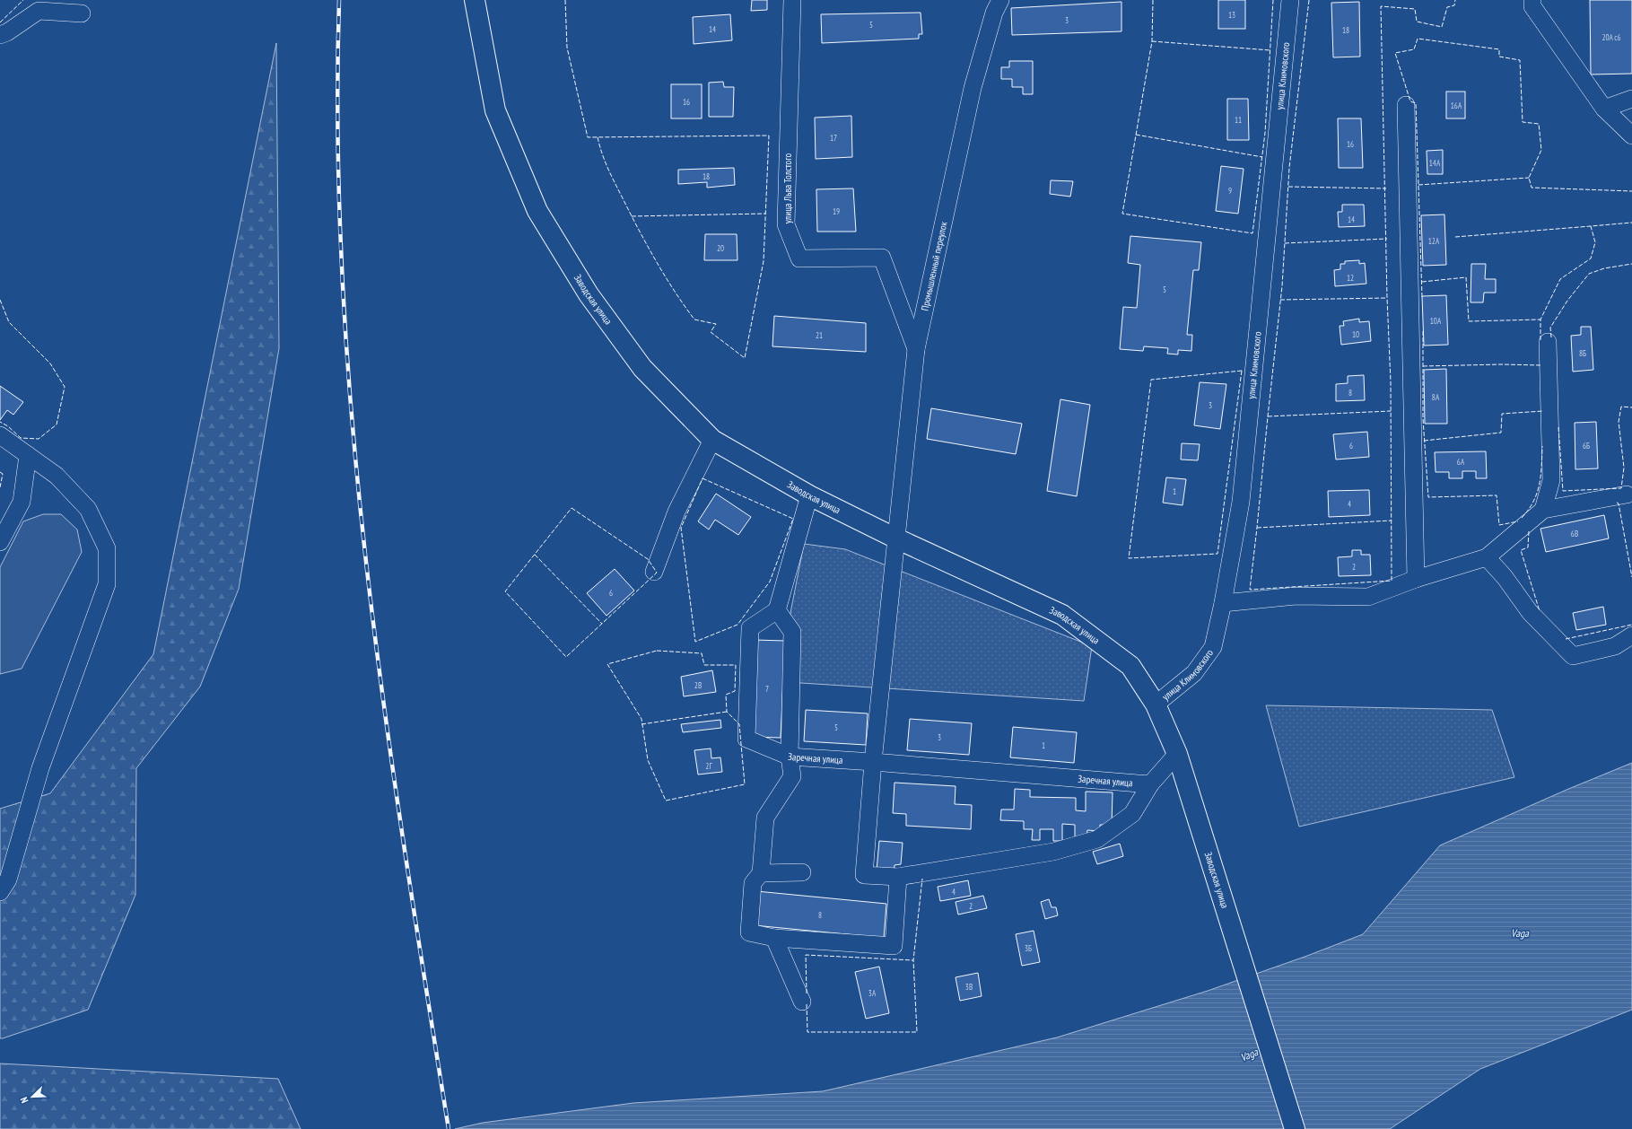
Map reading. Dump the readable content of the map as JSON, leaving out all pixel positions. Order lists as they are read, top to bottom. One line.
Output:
{"streets":{"main road":["Заводская улица"],"street":["улица Климовского","улица Льва Толстого","Промышленный переулок","Заречная улица"]},"crossings":[["улица Климовского","Заводская улица"],["улица Льва Толстого","Промышленный переулок"],["Промышленный переулок","Заводская улица"],["Промышленный переулок","Заречная улица"]],"water":["Vaga"],"house_numbers":["13","3","5","14","18","20А с6","16","16А","11","17","16","14А","18","9","19","14","12А","20","12","5","10А","10","21","8Б","8","8А","3","6","6Б","6А","1","4","6В","2","6","2В","7","5","3","1","2Г","4","2","8","3Б","3В","3А"],"north":"bottom left"}
